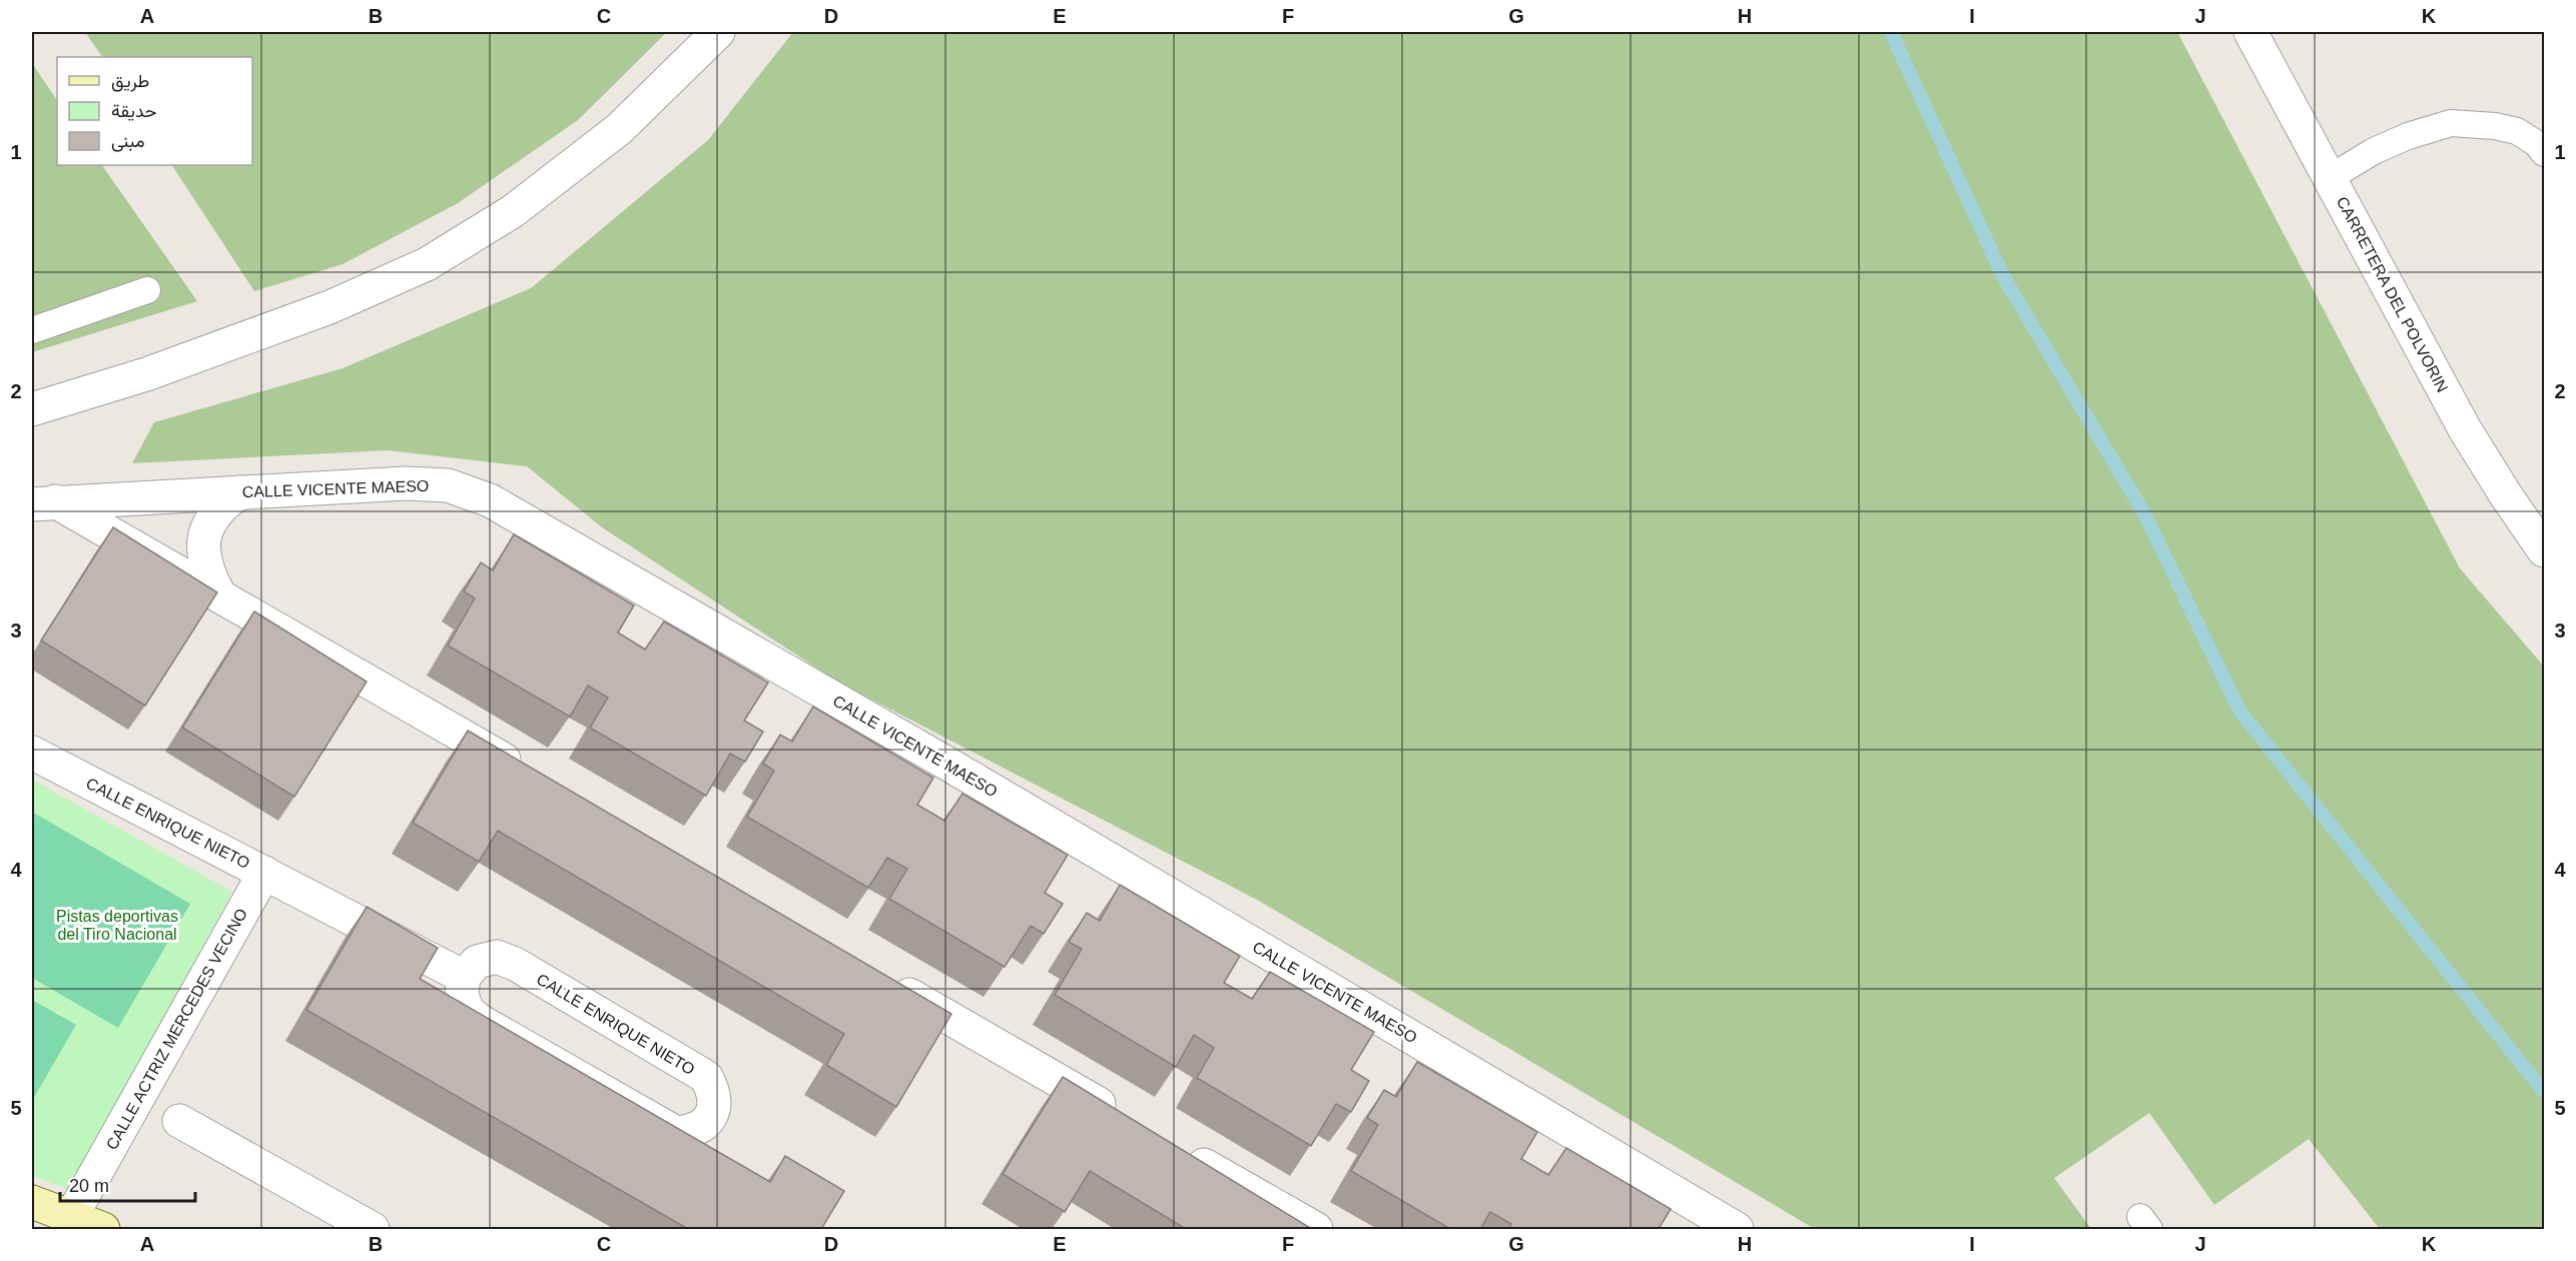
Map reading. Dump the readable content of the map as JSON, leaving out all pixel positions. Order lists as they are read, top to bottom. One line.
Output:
{"streets":{"street":["CARRETERA DEL POLVORIN","CALLE VICENTE MAESO","CALLE ENRIQUE NIETO","CALLE ACTRIZ MERCEDES VECINO"]},"crossings":[["CALLE ENRIQUE NIETO","CALLE ACTRIZ MERCEDES VECINO"]],"parks":["Pistas deportivas del Tiro Nacional"],"legend":["طريق","حديقة","مبنى"],"scale_bar":"20 m","grid":{"columns":["A","B","C","D","E","F","G","H","I","J","K"],"rows":["1","2","3","4","5"]}}
